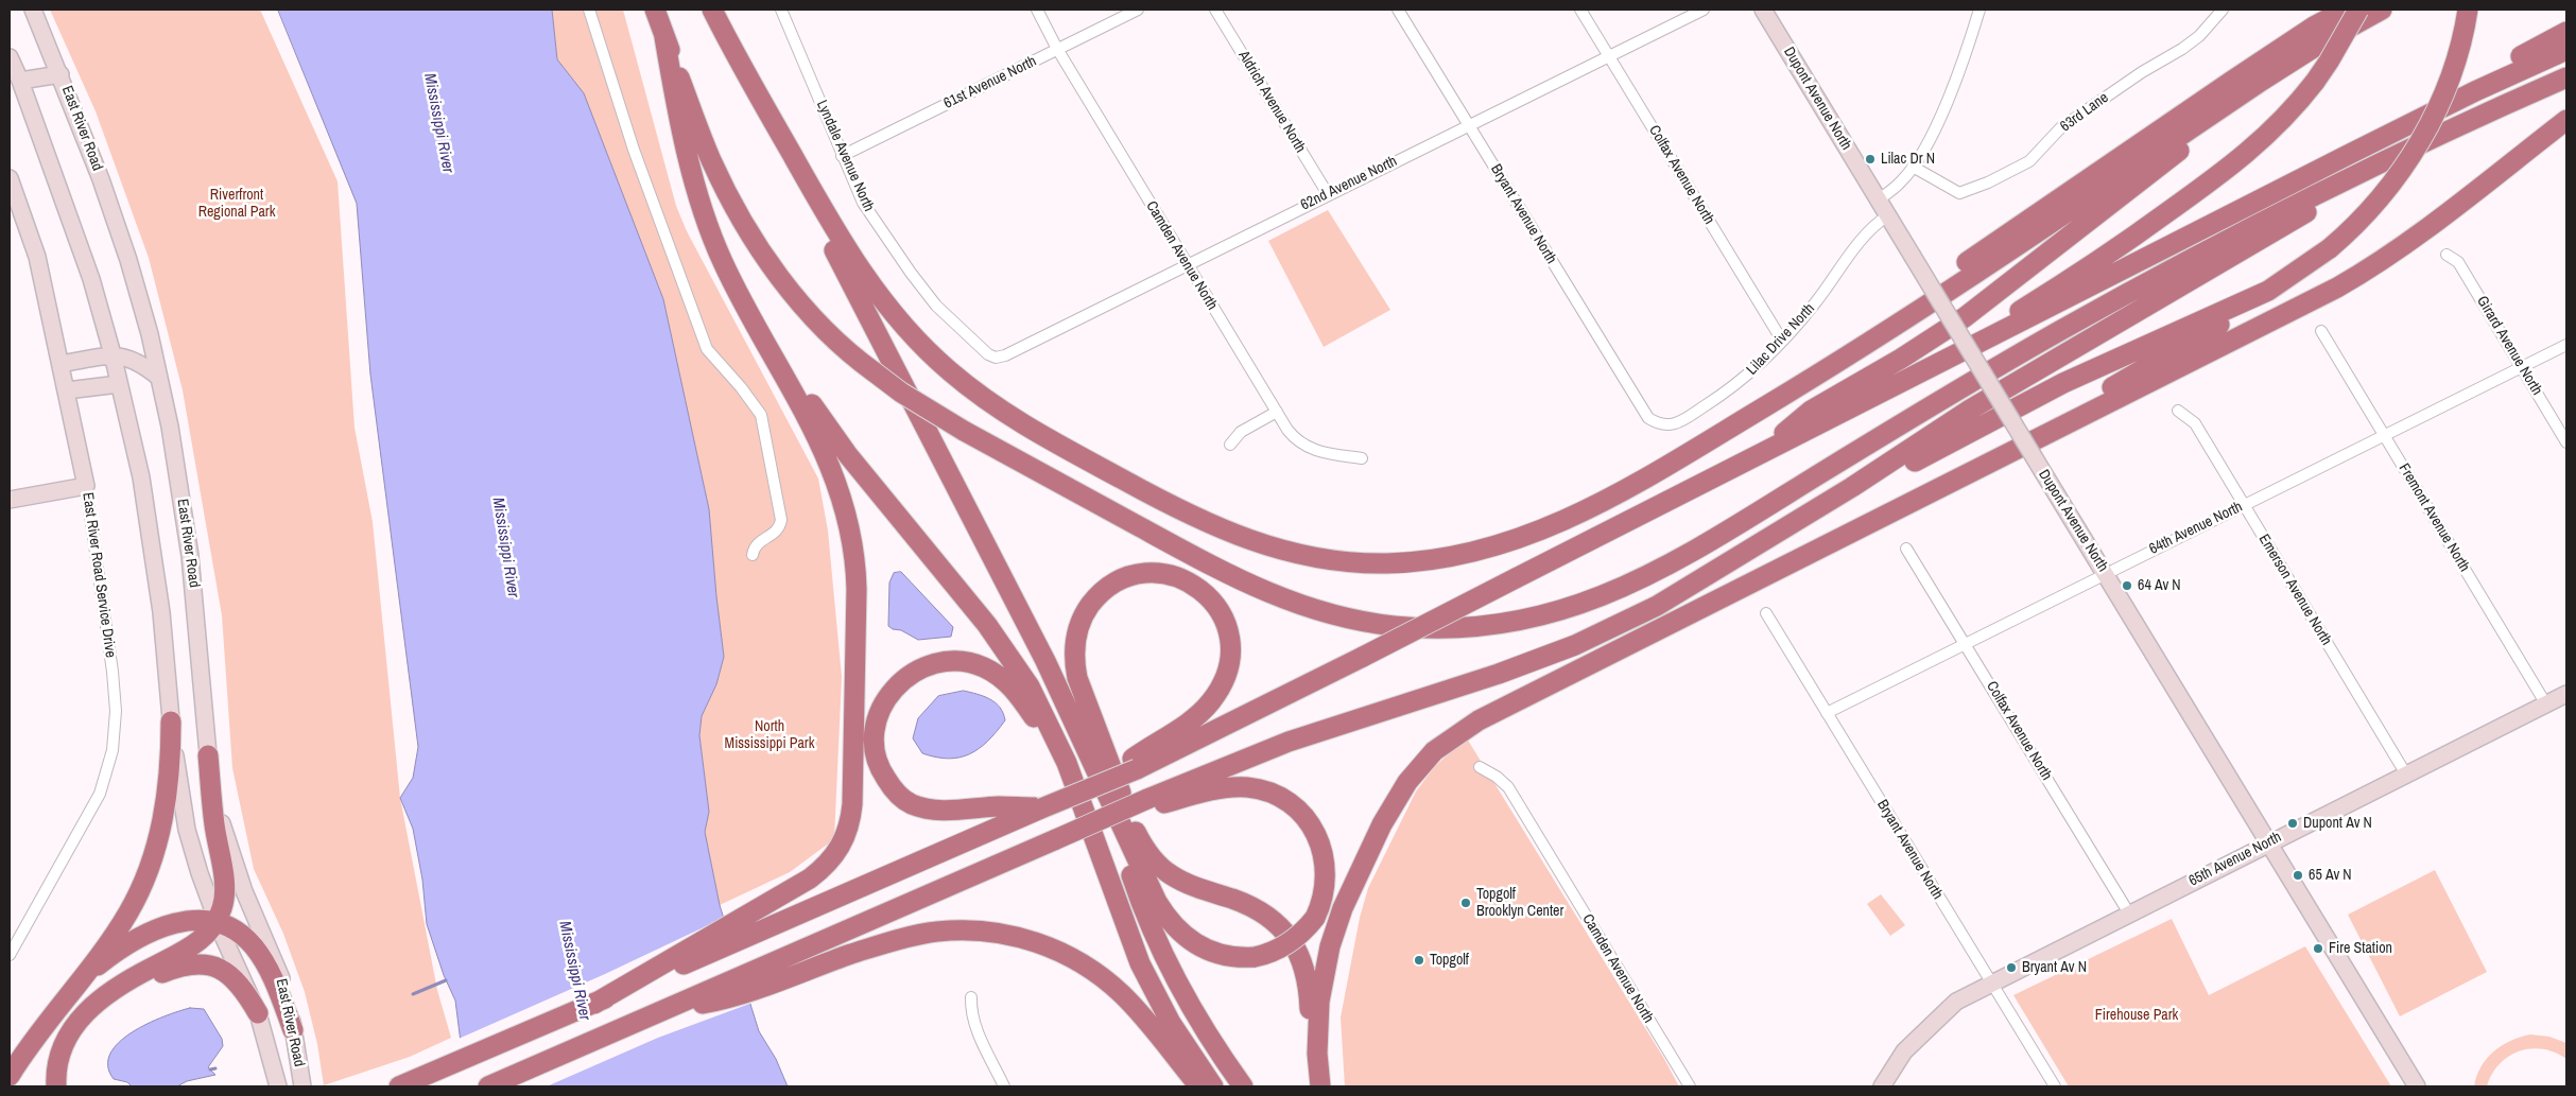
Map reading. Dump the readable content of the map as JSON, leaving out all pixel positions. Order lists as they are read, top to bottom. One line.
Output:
{"streets":{"street":["61st Avenue North","Dupont Avenue North","Aldrich Avenue North","63rd Lane","East River Road","Lyndale Avenue North","Colfax Avenue North","62nd Avenue North","Bryant Avenue North","Camden Avenue North","Lilac Drive North","Girard Avenue North","Fremont Avenue North","64th Avenue North","East River Road Service Drive","Emerson Avenue North","65th Avenue North"]},"crossings":[["61st Avenue North","Lyndale Avenue North"],["61st Avenue North","Camden Avenue North"],["Dupont Avenue North","Lilac Drive North"],["Dupont Avenue North","64th Avenue North"],["Dupont Avenue North","65th Avenue North"],["Aldrich Avenue North","62nd Avenue North"],["Lyndale Avenue North","62nd Avenue North"],["Colfax Avenue North","62nd Avenue North"],["Colfax Avenue North","Lilac Drive North"],["Colfax Avenue North","64th Avenue North"],["Colfax Avenue North","65th Avenue North"],["62nd Avenue North","Bryant Avenue North"],["62nd Avenue North","Camden Avenue North"],["Bryant Avenue North","Lilac Drive North"],["Bryant Avenue North","64th Avenue North"],["Bryant Avenue North","65th Avenue North"],["Girard Avenue North","64th Avenue North"],["Fremont Avenue North","64th Avenue North"],["Fremont Avenue North","65th Avenue North"],["64th Avenue North","Emerson Avenue North"],["Emerson Avenue North","65th Avenue North"]],"water":["Mississippi River"],"parks":["Riverfront Regional Park","North Mississippi Park","Firehouse Park"],"places":["Lilac Dr N","64 Av N","Dupont Av N","65 Av N","Topgolf Brooklyn Center","Fire Station","Topgolf","Bryant Av N"]}
